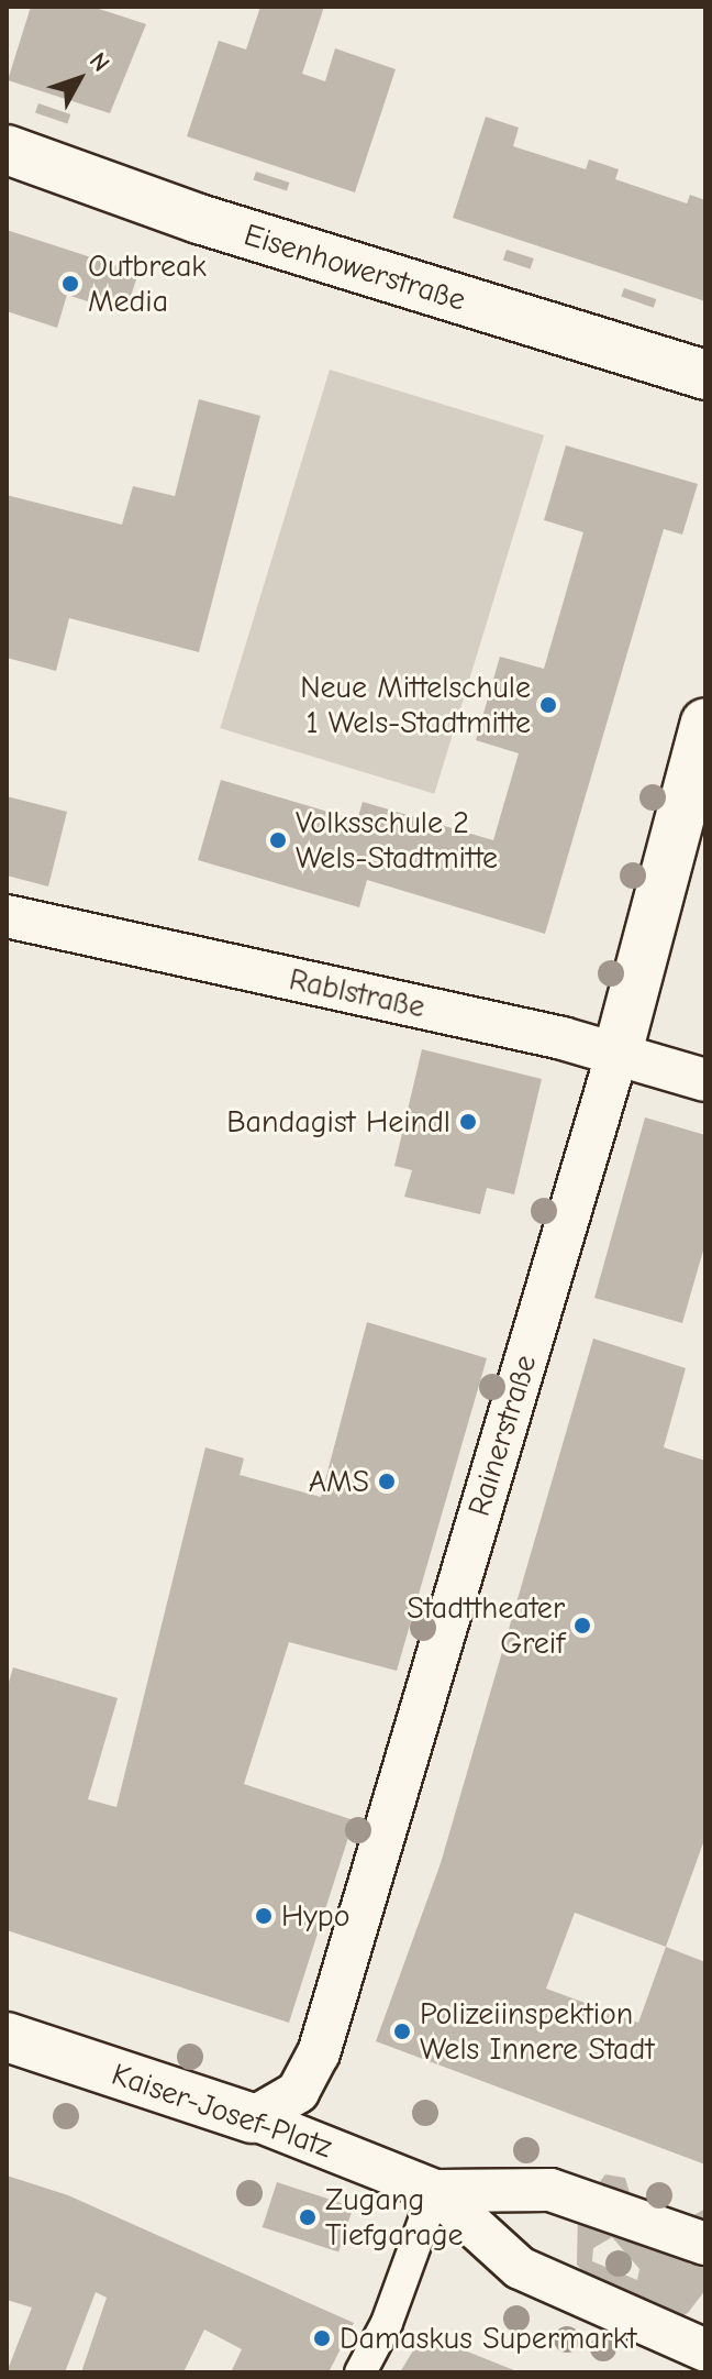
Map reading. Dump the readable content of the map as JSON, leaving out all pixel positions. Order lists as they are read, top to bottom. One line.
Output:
{"streets":{"main road":["Eisenhowerstraße","Rainerstraße","Kaiser-Josef-Platz"],"street":["Rablstraße"]},"crossings":[["Rablstraße","Rainerstraße"],["Rainerstraße","Kaiser-Josef-Platz"]],"places":["Outbreak Media","Neue Mittelschule 1 Wels-Stadtmitte","Volksschule 2 Wels-Stadtmitte","Bandagist Heindl","AMS","Stadttheater Greif","Hypo","Polizeiinspektion Wels Innere Stadt","Zugang Tiefgarage","Damaskus Supermarkt"],"north":"top right"}
